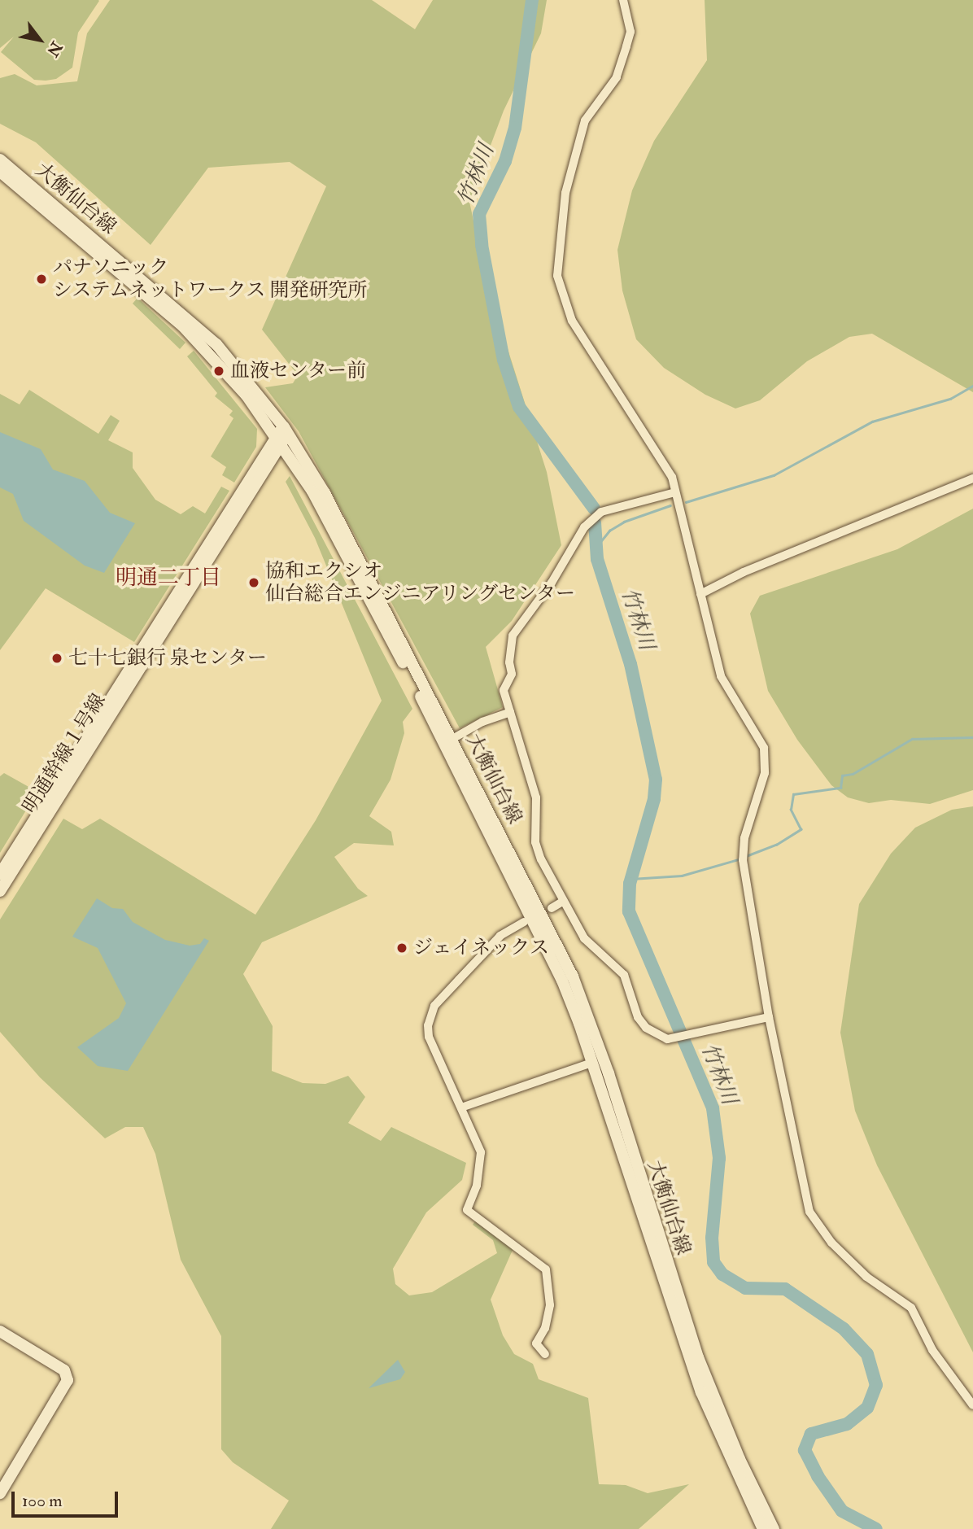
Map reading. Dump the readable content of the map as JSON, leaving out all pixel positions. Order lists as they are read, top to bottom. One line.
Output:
{"streets":{"main road":["大衡仙台線","明通幹線１号線"]},"crossings":[["大衡仙台線","明通幹線１号線"]],"districts":["明通二丁目"],"water":["竹林川"],"places":["パナソニック システムネットワークス 開発研究所","血液センター前","協和エクシオ 仙台総合エンジニアリングセンター","七十七銀行 泉センター","ジェイネックス"],"scale_bar":"100 m","north":"bottom right"}
